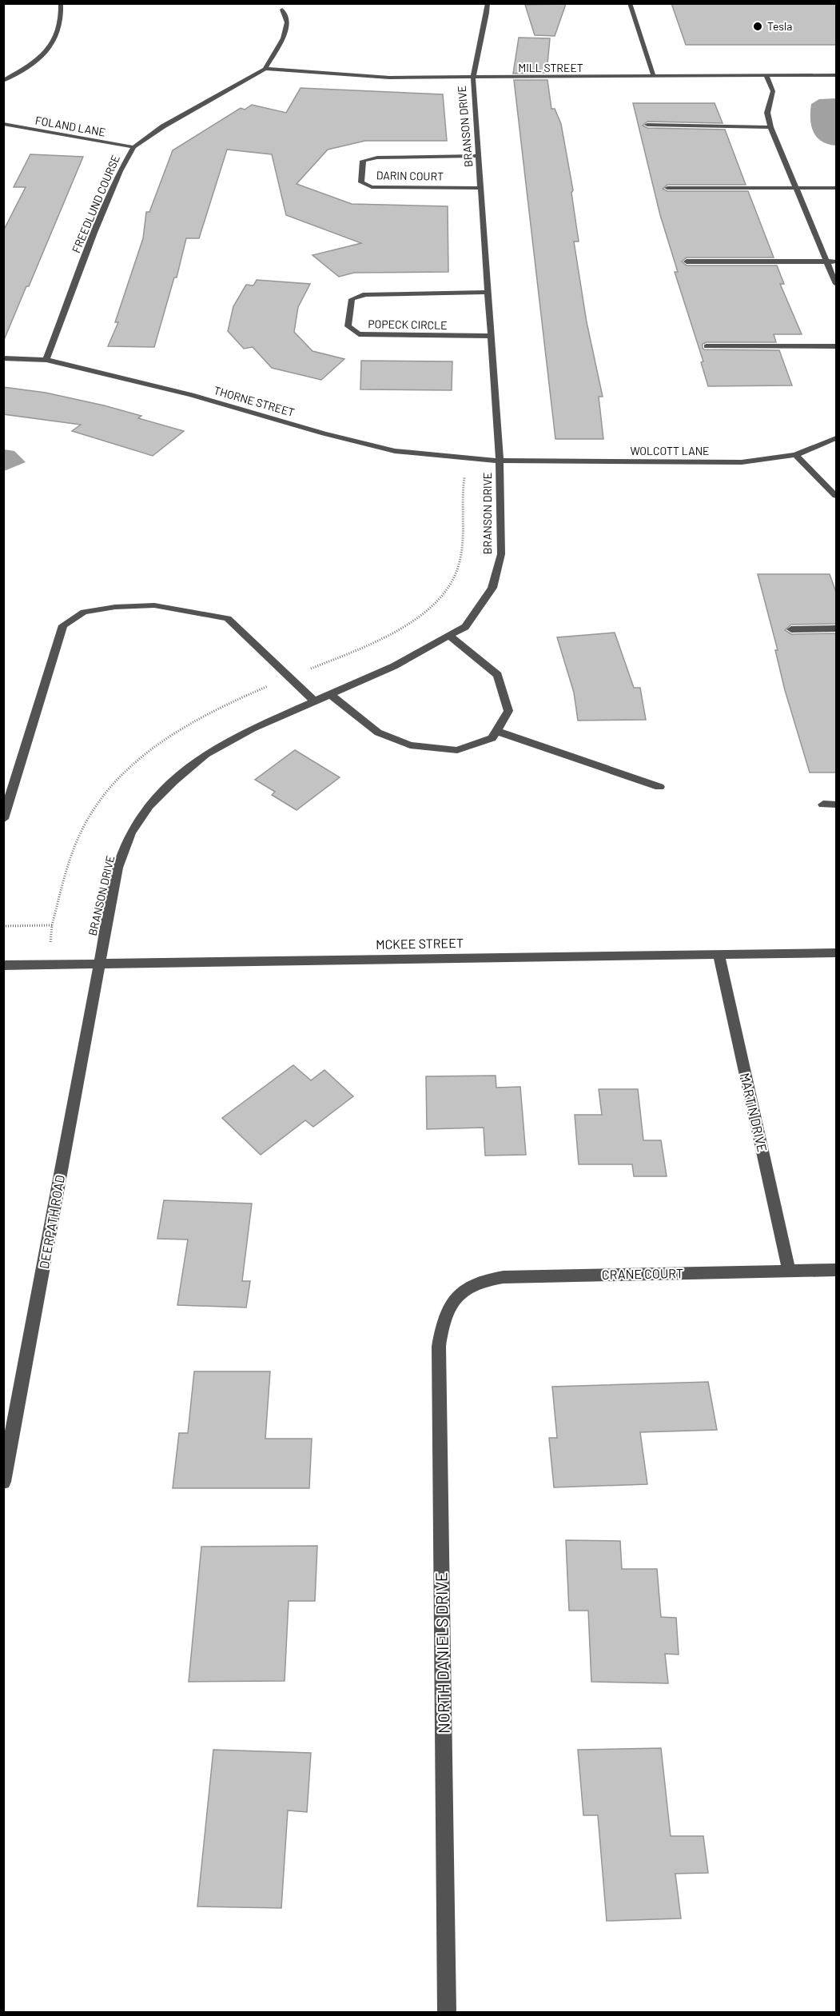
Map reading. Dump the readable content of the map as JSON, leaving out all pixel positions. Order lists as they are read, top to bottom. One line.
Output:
{"streets":{"street":["MILL STREET","FOLAND LANE","BRANSON DRIVE","DARIN COURT","FREEDLUND COURSE","POPECK CIRCLE","THORNE STREET","WOLCOTT LANE","MCKEE STREET","MARTIN DRIVE","DEERPATH ROAD","CRANE COURT","NORTH DANIELS DRIVE"]},"crossings":[["MILL STREET","BRANSON DRIVE"],["MILL STREET","FREEDLUND COURSE"],["FOLAND LANE","FREEDLUND COURSE"],["BRANSON DRIVE","DARIN COURT"],["BRANSON DRIVE","POPECK CIRCLE"],["BRANSON DRIVE","THORNE STREET"],["BRANSON DRIVE","WOLCOTT LANE"],["BRANSON DRIVE","MCKEE STREET"],["BRANSON DRIVE","DEERPATH ROAD"],["FREEDLUND COURSE","THORNE STREET"],["THORNE STREET","WOLCOTT LANE"],["MCKEE STREET","MARTIN DRIVE"],["MCKEE STREET","DEERPATH ROAD"],["MARTIN DRIVE","CRANE COURT"],["CRANE COURT","NORTH DANIELS DRIVE"]],"places":["Tesla"]}
